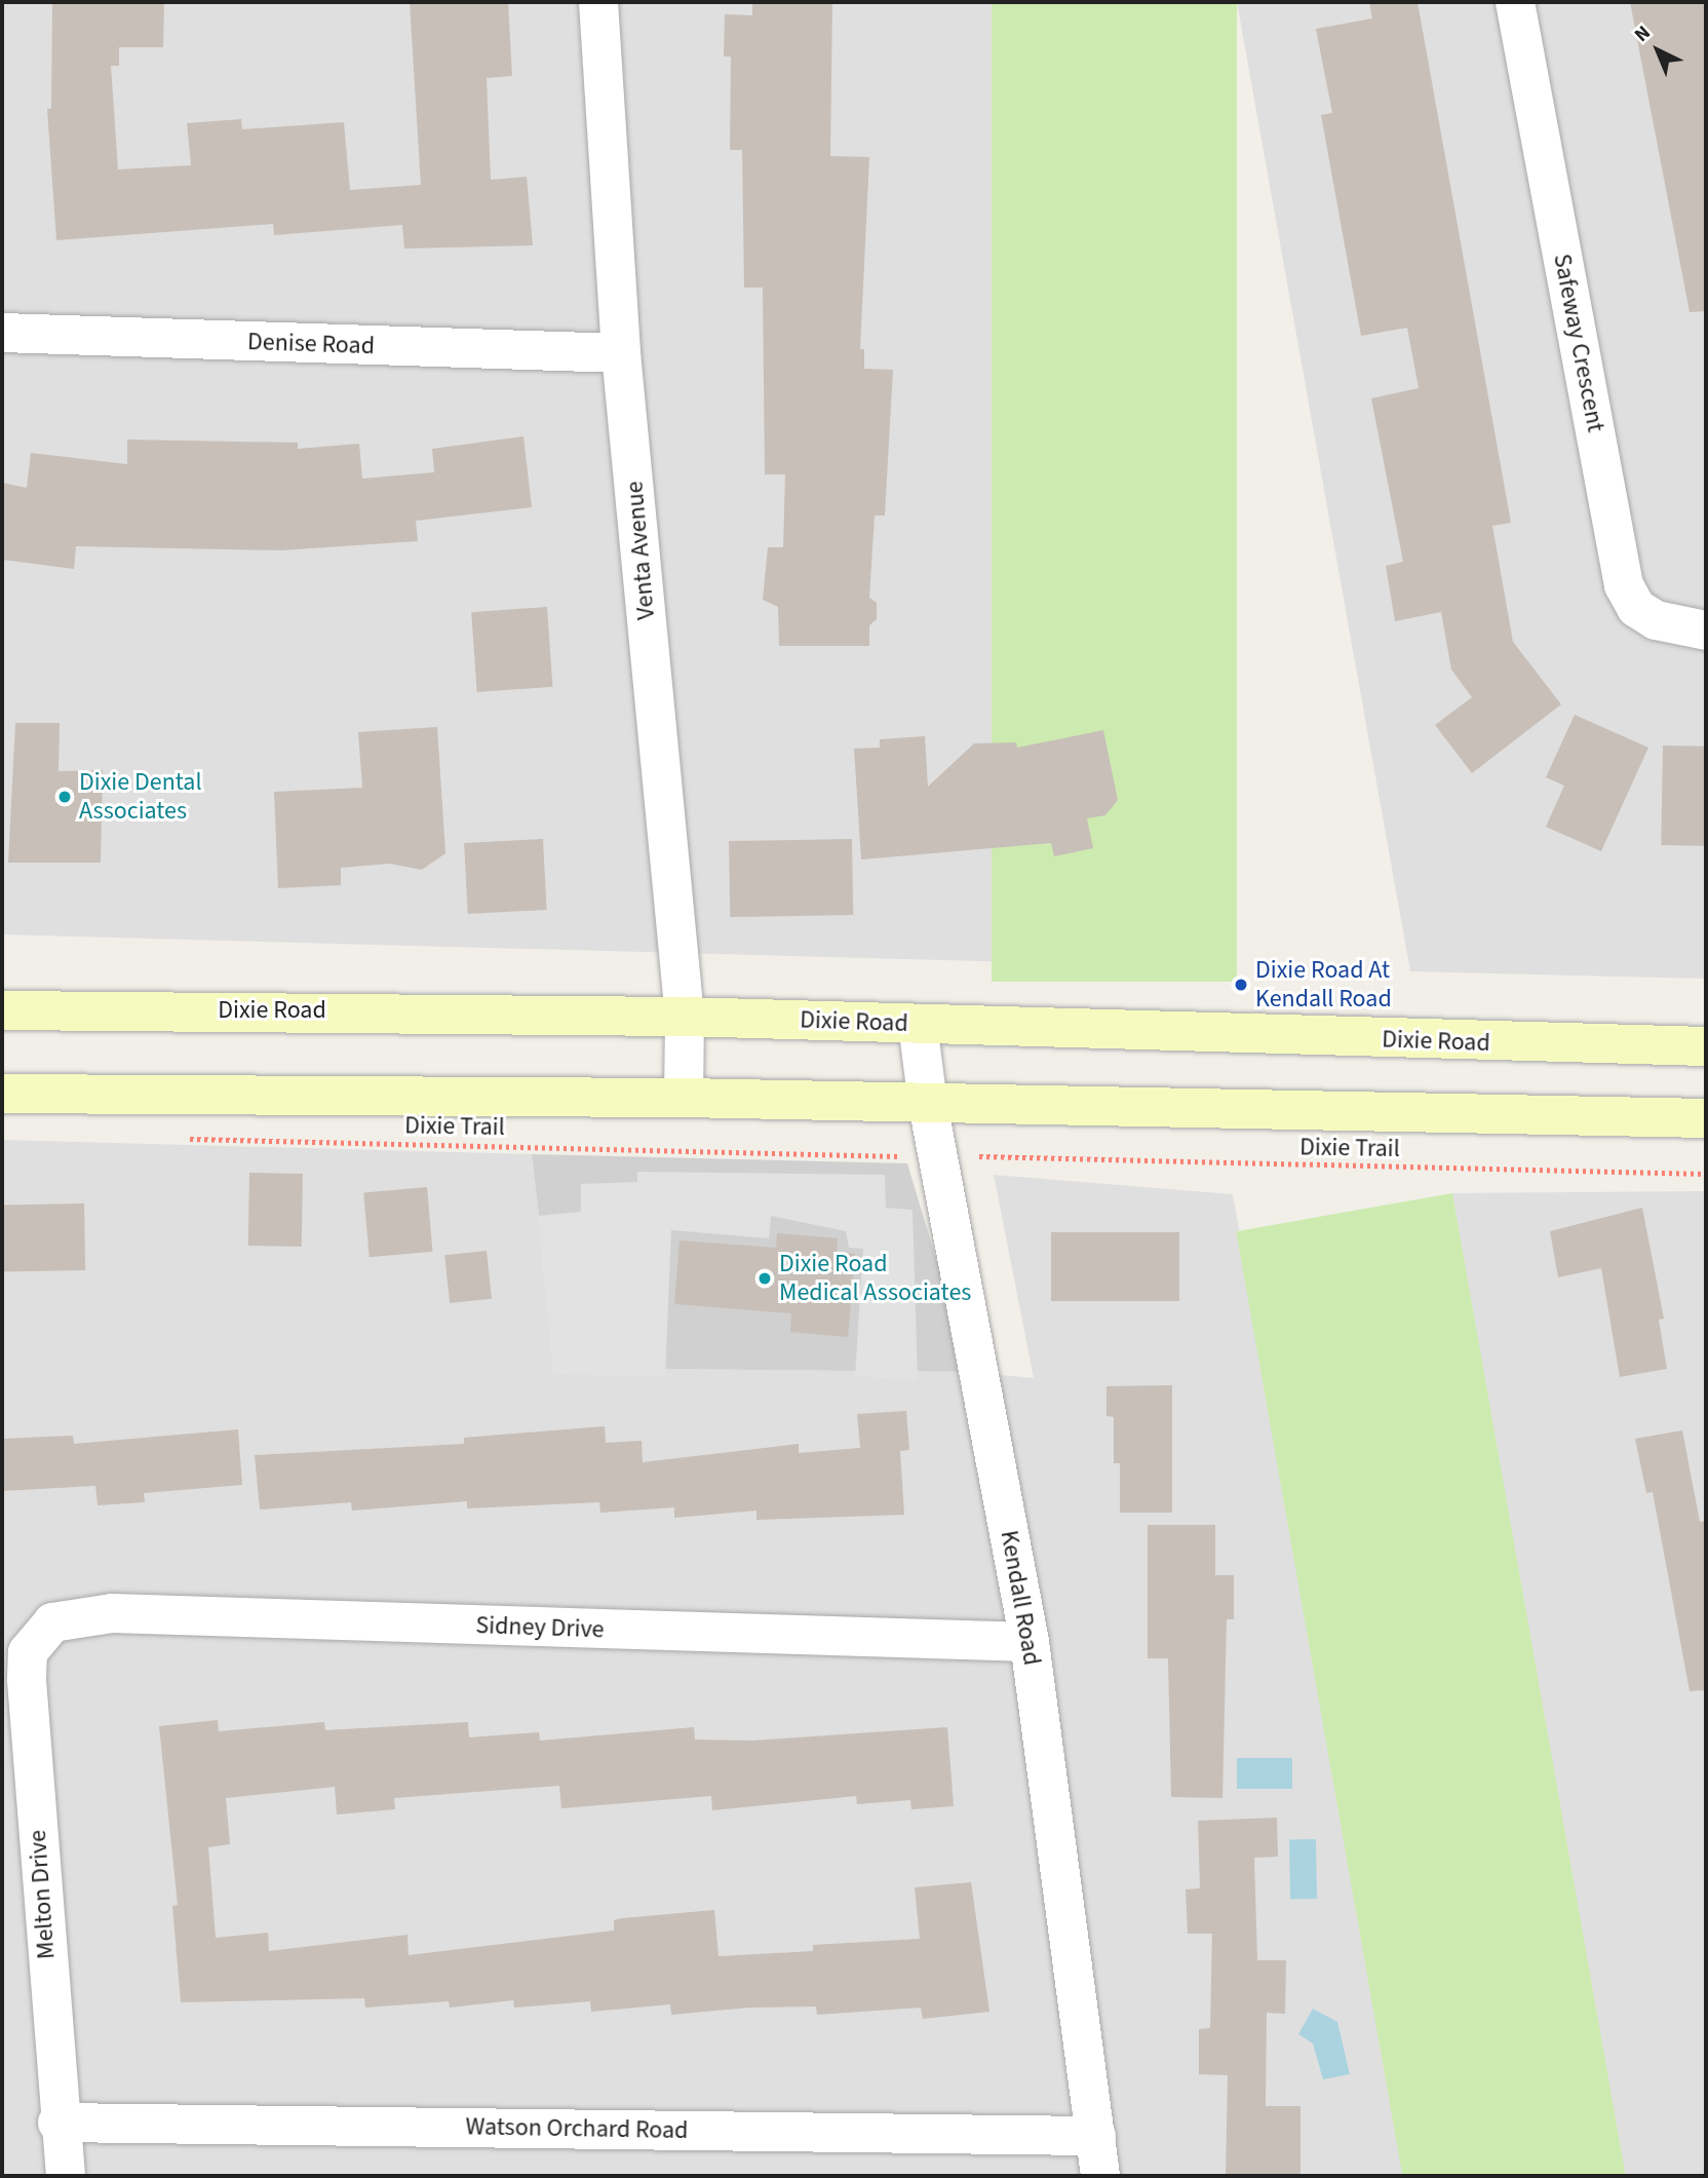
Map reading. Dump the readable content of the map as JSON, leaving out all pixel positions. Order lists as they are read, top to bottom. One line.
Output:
{"streets":{"main road":["Dixie Road"],"street":["Safeway Crescent","Denise Road","Venta Avenue","Kendall Road","Sidney Drive","Melton Drive","Watson Orchard Road"],"path":["Dixie Trail"]},"crossings":[["Denise Road","Venta Avenue"],["Venta Avenue","Dixie Road"],["Dixie Road","Kendall Road"],["Kendall Road","Sidney Drive"],["Kendall Road","Watson Orchard Road"],["Sidney Drive","Melton Drive"],["Melton Drive","Watson Orchard Road"]],"places":["Dixie Dental Associates","Dixie Road At Kendall Road","Dixie Road Medical Associates"],"north":"top left"}
